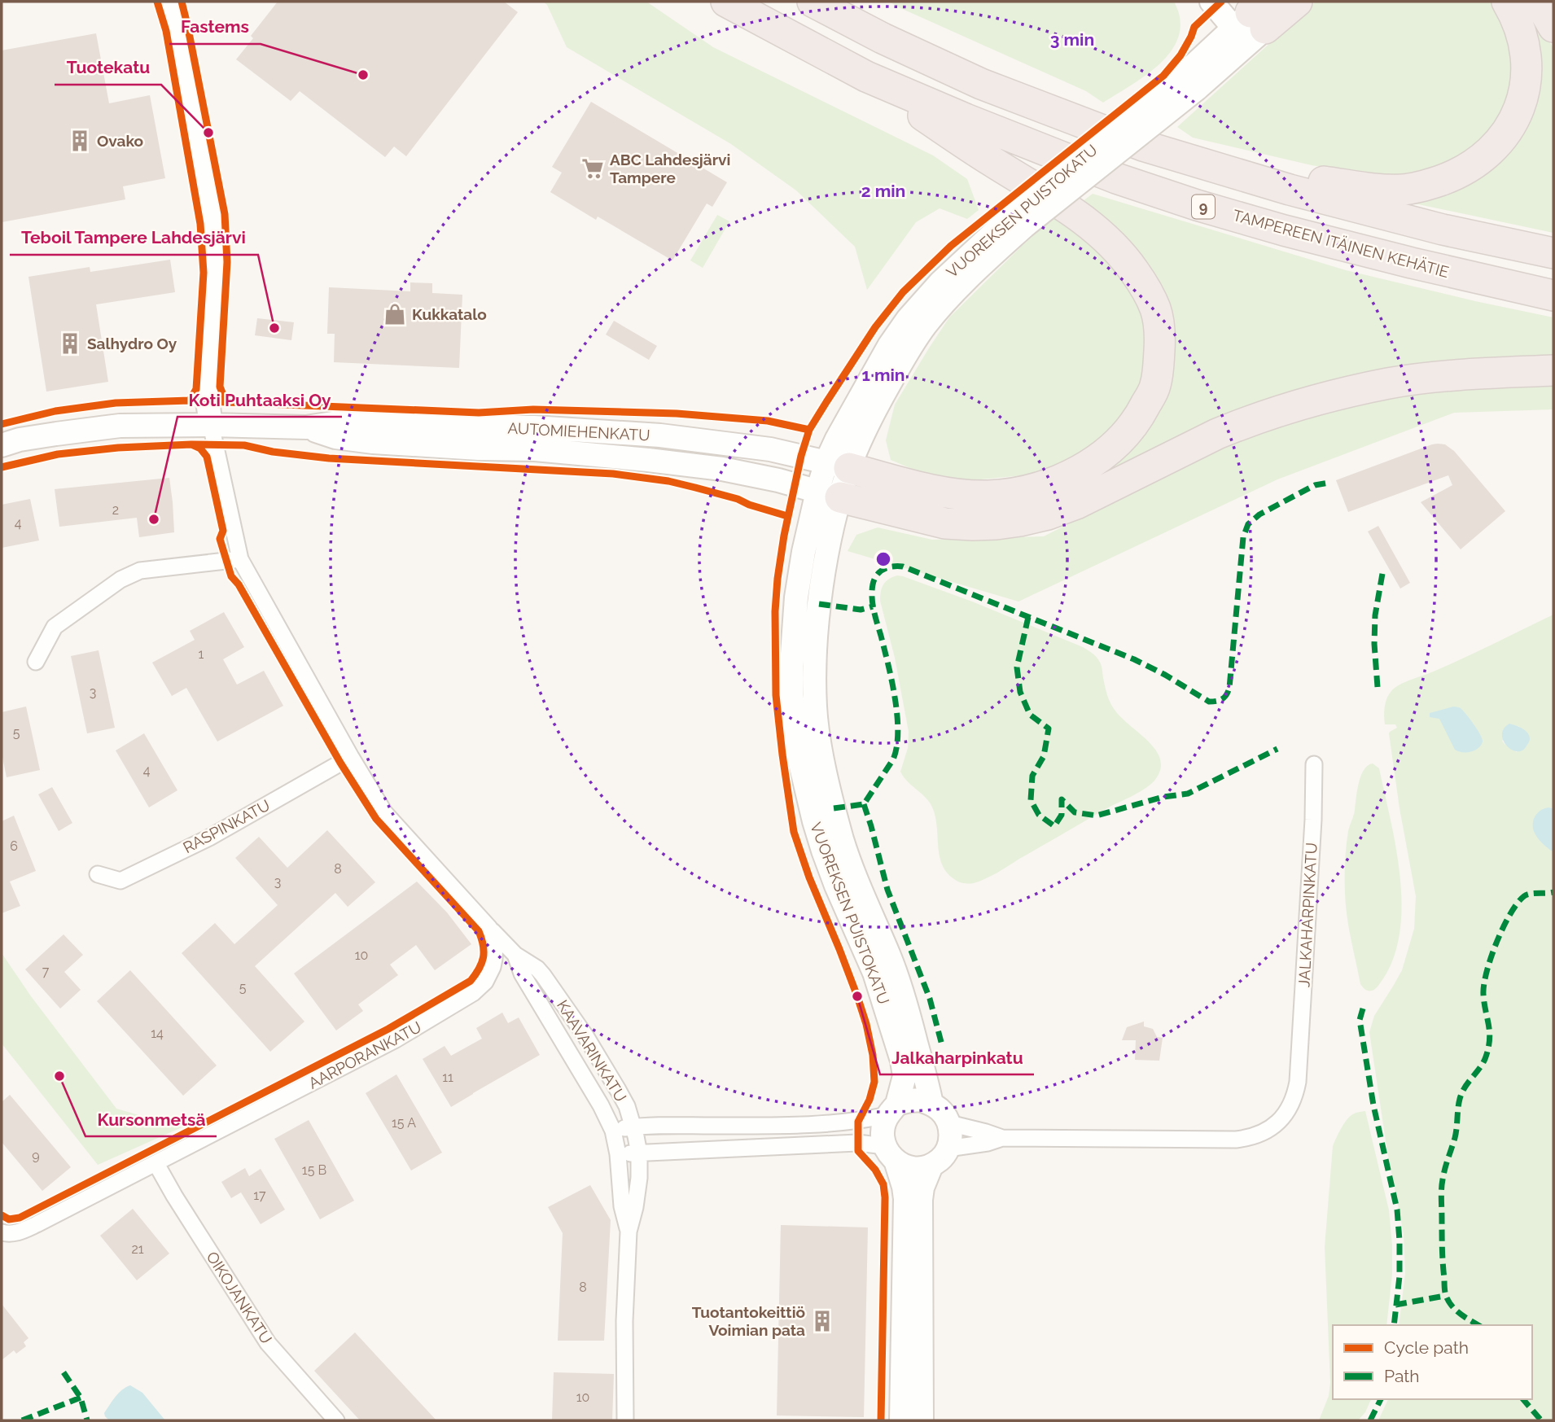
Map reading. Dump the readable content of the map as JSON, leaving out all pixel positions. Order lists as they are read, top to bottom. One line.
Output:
{"streets":{"highway":["9","TAMPEREEN ITÄINEN KEHÄTIE"],"main road":["VUOREKSEN PUISTOKATU","AUTOMIEHENKATU"],"street":["RASPINKATU","JALKAHARPINKATU","KAAVARINKATU","AARPORANKATU","OIKOJANKATU"]},"crossings":[["VUOREKSEN PUISTOKATU","AUTOMIEHENKATU"],["VUOREKSEN PUISTOKATU","JALKAHARPINKATU"],["KAAVARINKATU","AARPORANKATU"],["AARPORANKATU","OIKOJANKATU"]],"places":{"other":["Fastems","Tuotekatu","Teboil Tampere Lahdesjärvi","Koti Puhtaaksi Oy","Jalkaharpinkatu","Kursonmetsä"],"building":["Ovako","Salhydro Oy","Tuotantokeittiö Voimian pata"],"supermarket":["ABC Lahdesjärvi Tampere"],"shop":["Kukkatalo"]},"house_numbers":["2","4","1","3","5","4","6","8","3","10","7","5","14","11","15 A","9","15 B","17","21","8","10"],"legend":["Cycle path","Path"],"rings":["3 min","2 min","1 min"]}
